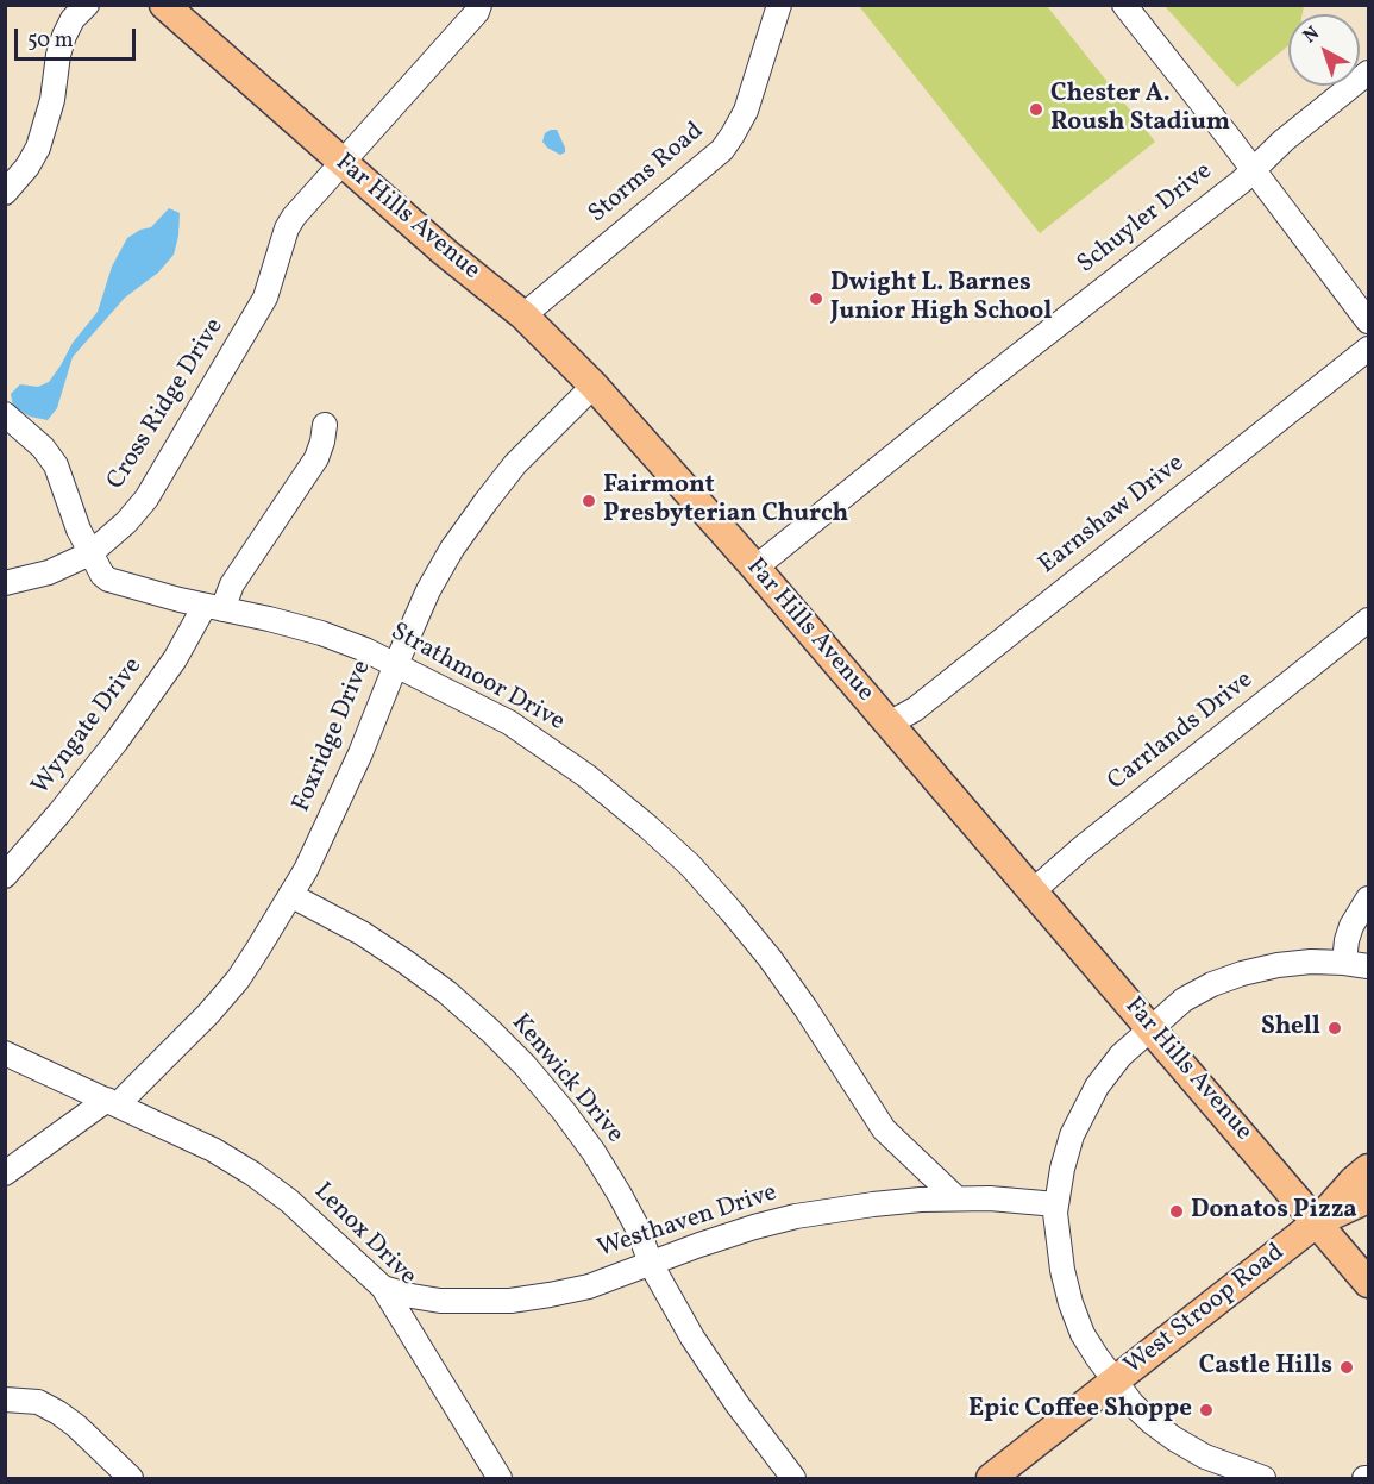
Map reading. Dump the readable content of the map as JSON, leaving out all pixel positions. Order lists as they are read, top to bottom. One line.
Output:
{"streets":{"main road":["Far Hills Avenue","West Stroop Road"],"street":["Storms Road","Schuyler Drive","Cross Ridge Drive","Earnshaw Drive","Strathmoor Drive","Wyngate Drive","Carrlands Drive","Foxridge Drive","Kenwick Drive","Westhaven Drive","Lenox Drive"]},"crossings":[["Storms Road","Far Hills Avenue"],["Far Hills Avenue","Schuyler Drive"],["Far Hills Avenue","Cross Ridge Drive"],["Far Hills Avenue","Earnshaw Drive"],["Far Hills Avenue","Carrlands Drive"],["Far Hills Avenue","Foxridge Drive"],["Far Hills Avenue","West Stroop Road"],["Strathmoor Drive","Wyngate Drive"],["Strathmoor Drive","Foxridge Drive"],["Strathmoor Drive","Westhaven Drive"],["Foxridge Drive","Kenwick Drive"],["Foxridge Drive","Lenox Drive"],["Kenwick Drive","Westhaven Drive"],["Westhaven Drive","Lenox Drive"]],"places":["Chester A. Roush Stadium","Dwight L. Barnes Junior High School","Fairmont Presbyterian Church","Shell","Donatos Pizza","Castle Hills","Epic Coffee Shoppe"],"scale_bar":"50 m","north":"top left"}
